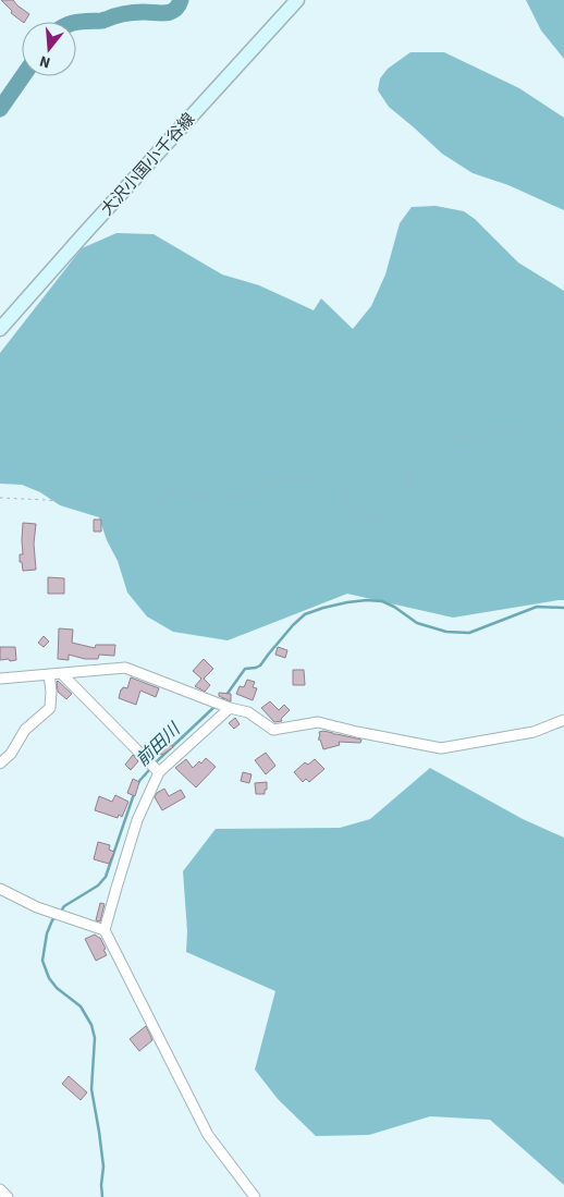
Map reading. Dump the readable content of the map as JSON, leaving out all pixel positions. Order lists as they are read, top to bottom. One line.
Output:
{"streets":{"main road":["大沢小国小千谷線"]},"water":["前田川"],"north":"bottom"}
